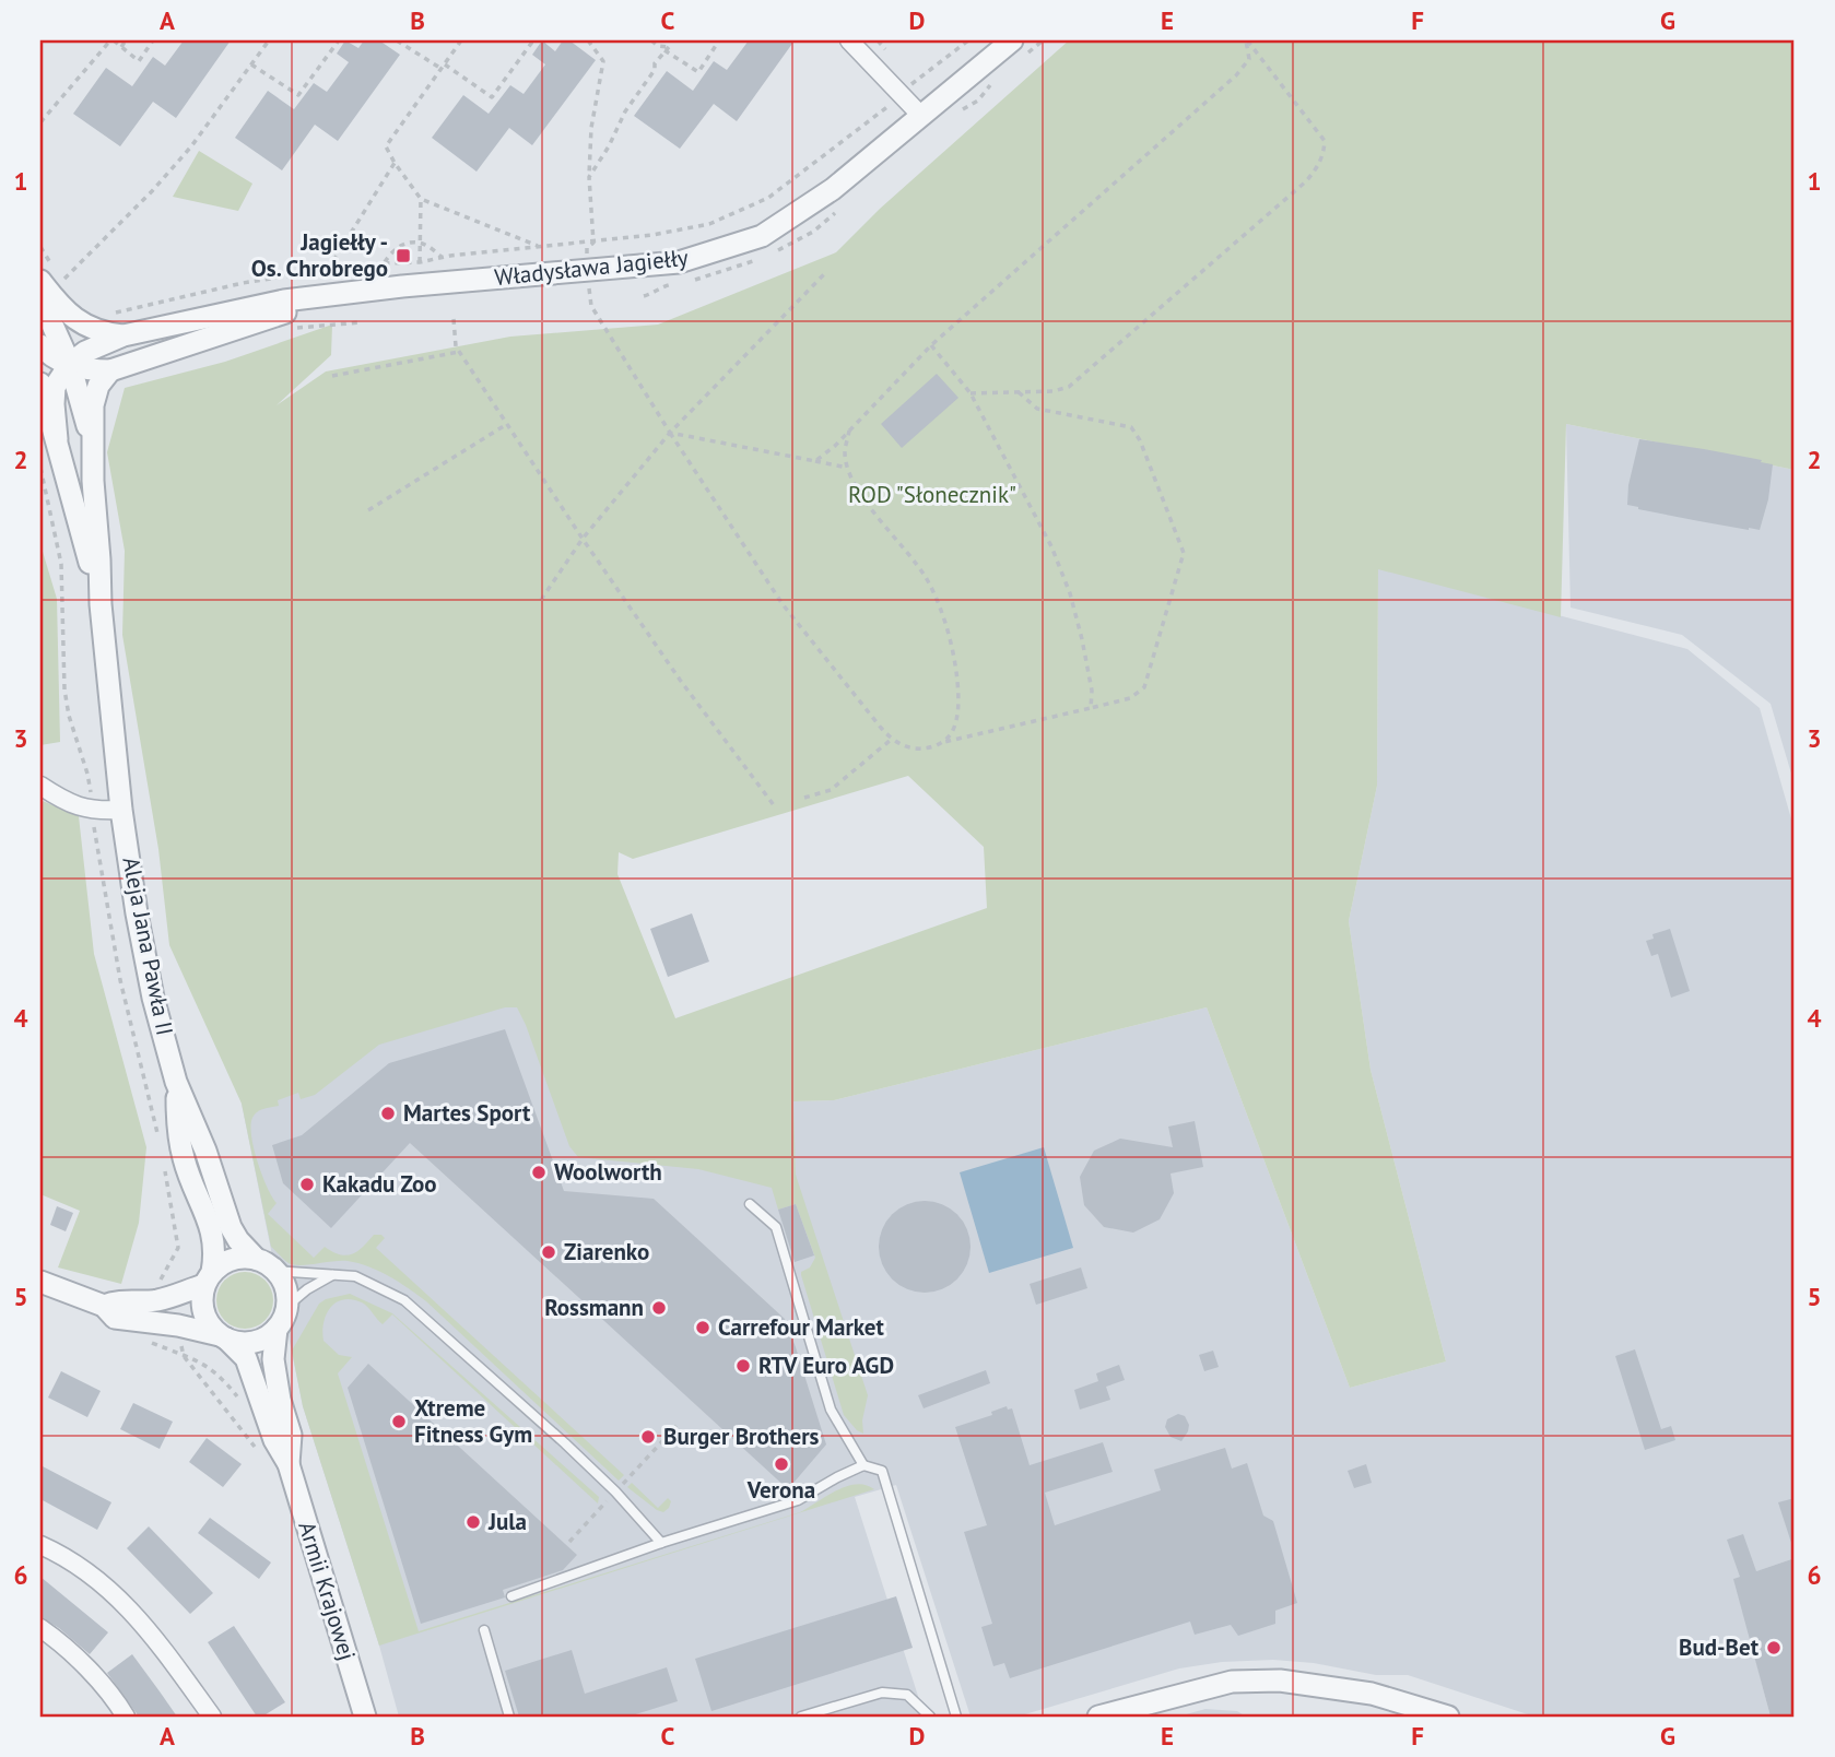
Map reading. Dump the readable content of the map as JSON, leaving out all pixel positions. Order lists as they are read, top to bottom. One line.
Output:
{"streets":{"street":["Władysława Jagiełły","Aleja Jana Pawła II","Armii Krajowej"]},"crossings":[["Władysława Jagiełły","Aleja Jana Pawła II"],["Aleja Jana Pawła II","Armii Krajowej"]],"parks":["ROD \"Słonecznik\""],"places":{"transit":["Jagiełły - Os. Chrobrego"],"other":["Martes Sport","Woolworth","Kakadu Zoo","Ziarenko","Rossmann","Carrefour Market","RTV Euro AGD","Xtreme Fitness Gym","Burger Brothers","Verona","Jula","Bud-Bet"]},"grid":{"columns":["A","B","C","D","E","F","G"],"rows":["1","2","3","4","5","6"]}}
